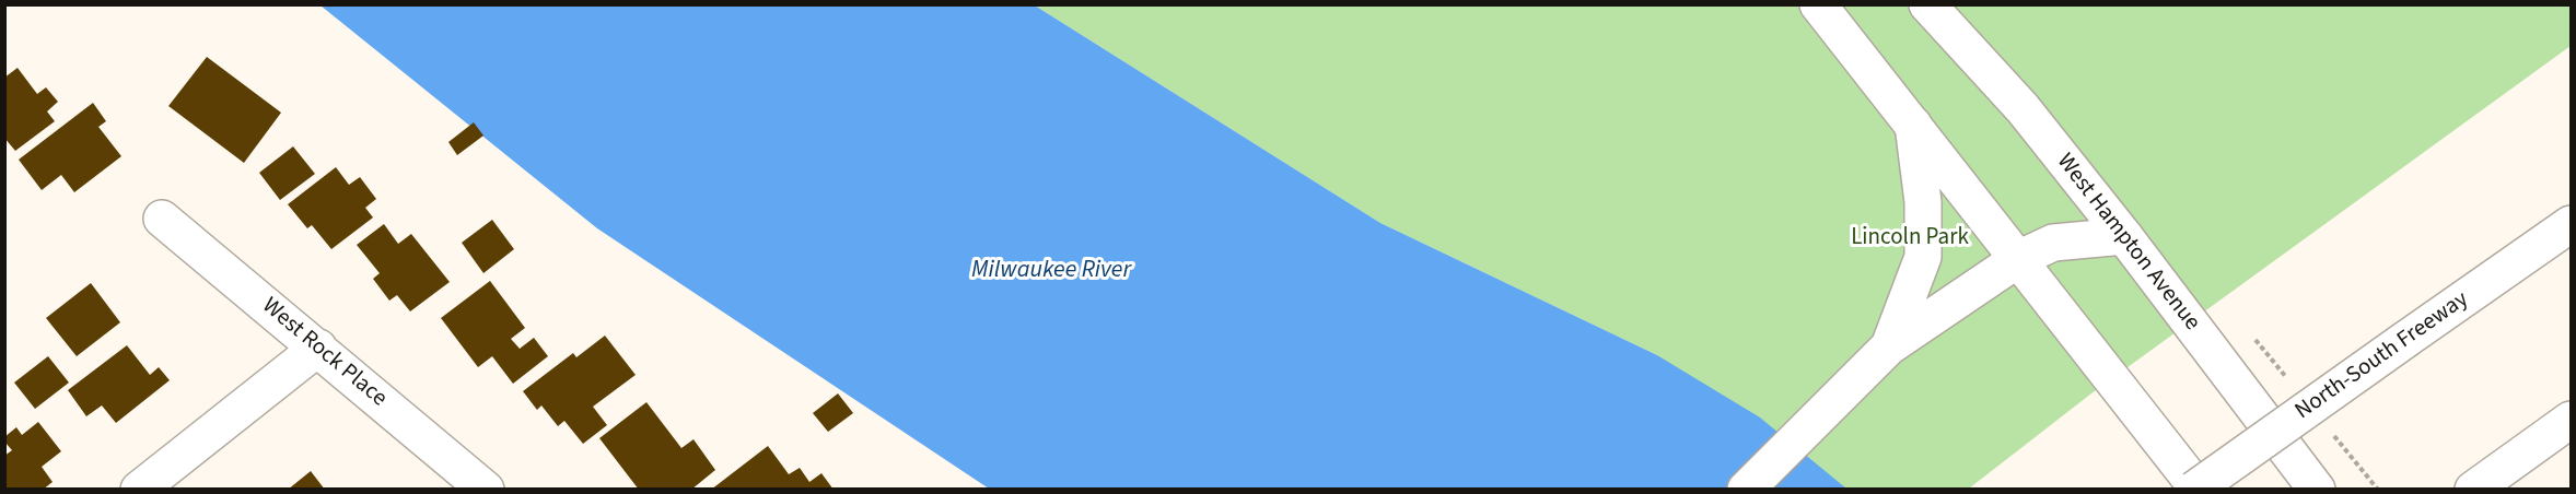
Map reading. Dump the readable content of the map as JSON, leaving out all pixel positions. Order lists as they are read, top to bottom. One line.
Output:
{"streets":{"main road":["West Hampton Avenue","West Rock Place","North-South Freeway"]},"water":["Milwaukee River"],"parks":["Lincoln Park"]}
